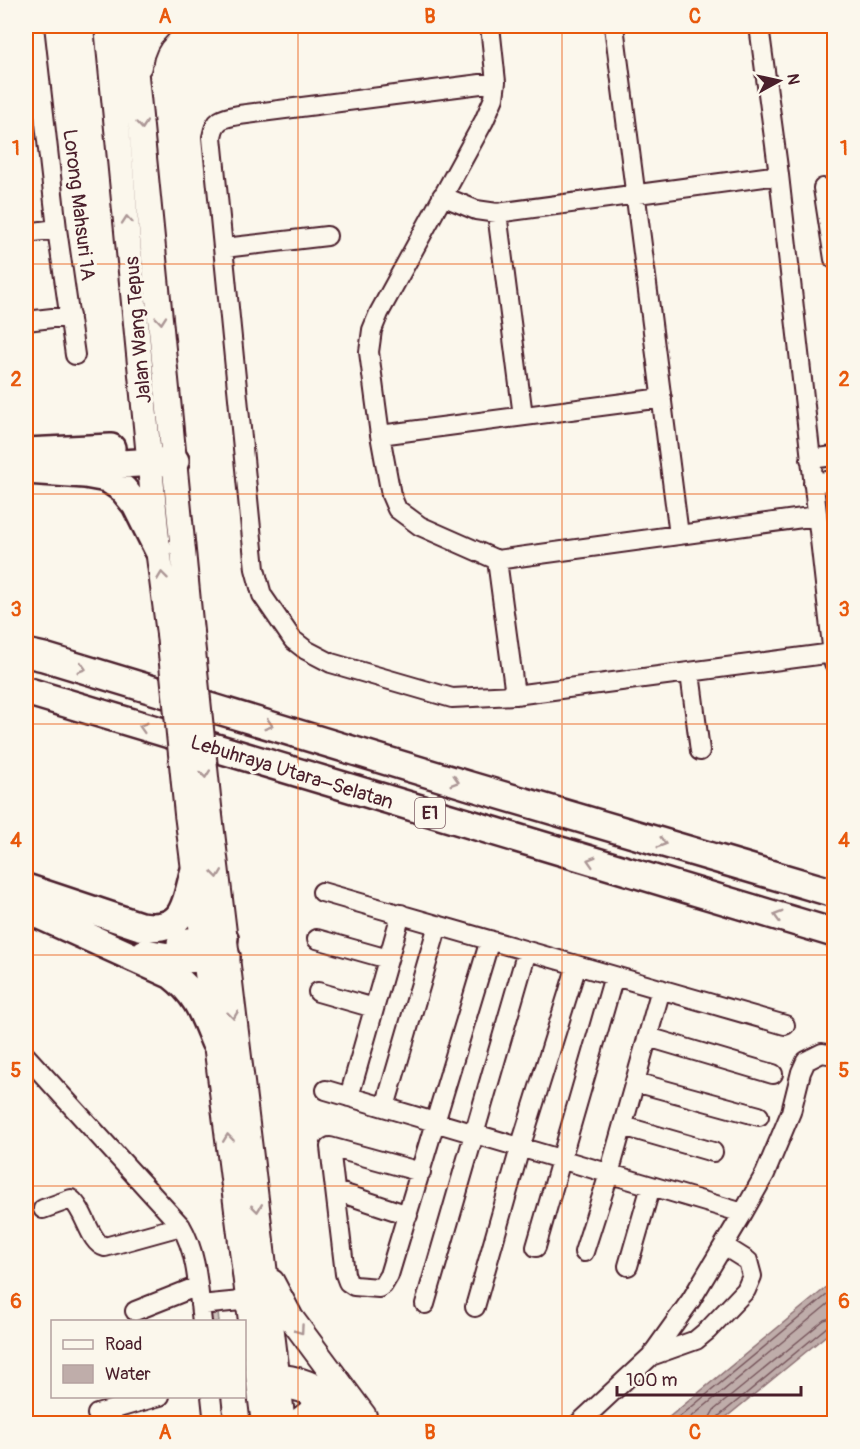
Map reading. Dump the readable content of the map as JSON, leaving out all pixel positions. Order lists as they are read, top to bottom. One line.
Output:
{"streets":{"highway":["Lebuhraya Utara–Selatan","E1"],"main road":["Jalan Wang Tepus"],"street":["Lorong Mahsuri 1A"]},"legend":["Road","Water"],"scale_bar":"100 m","north":"right","grid":{"columns":["A","B","C"],"rows":["1","2","3","4","5","6"]}}
